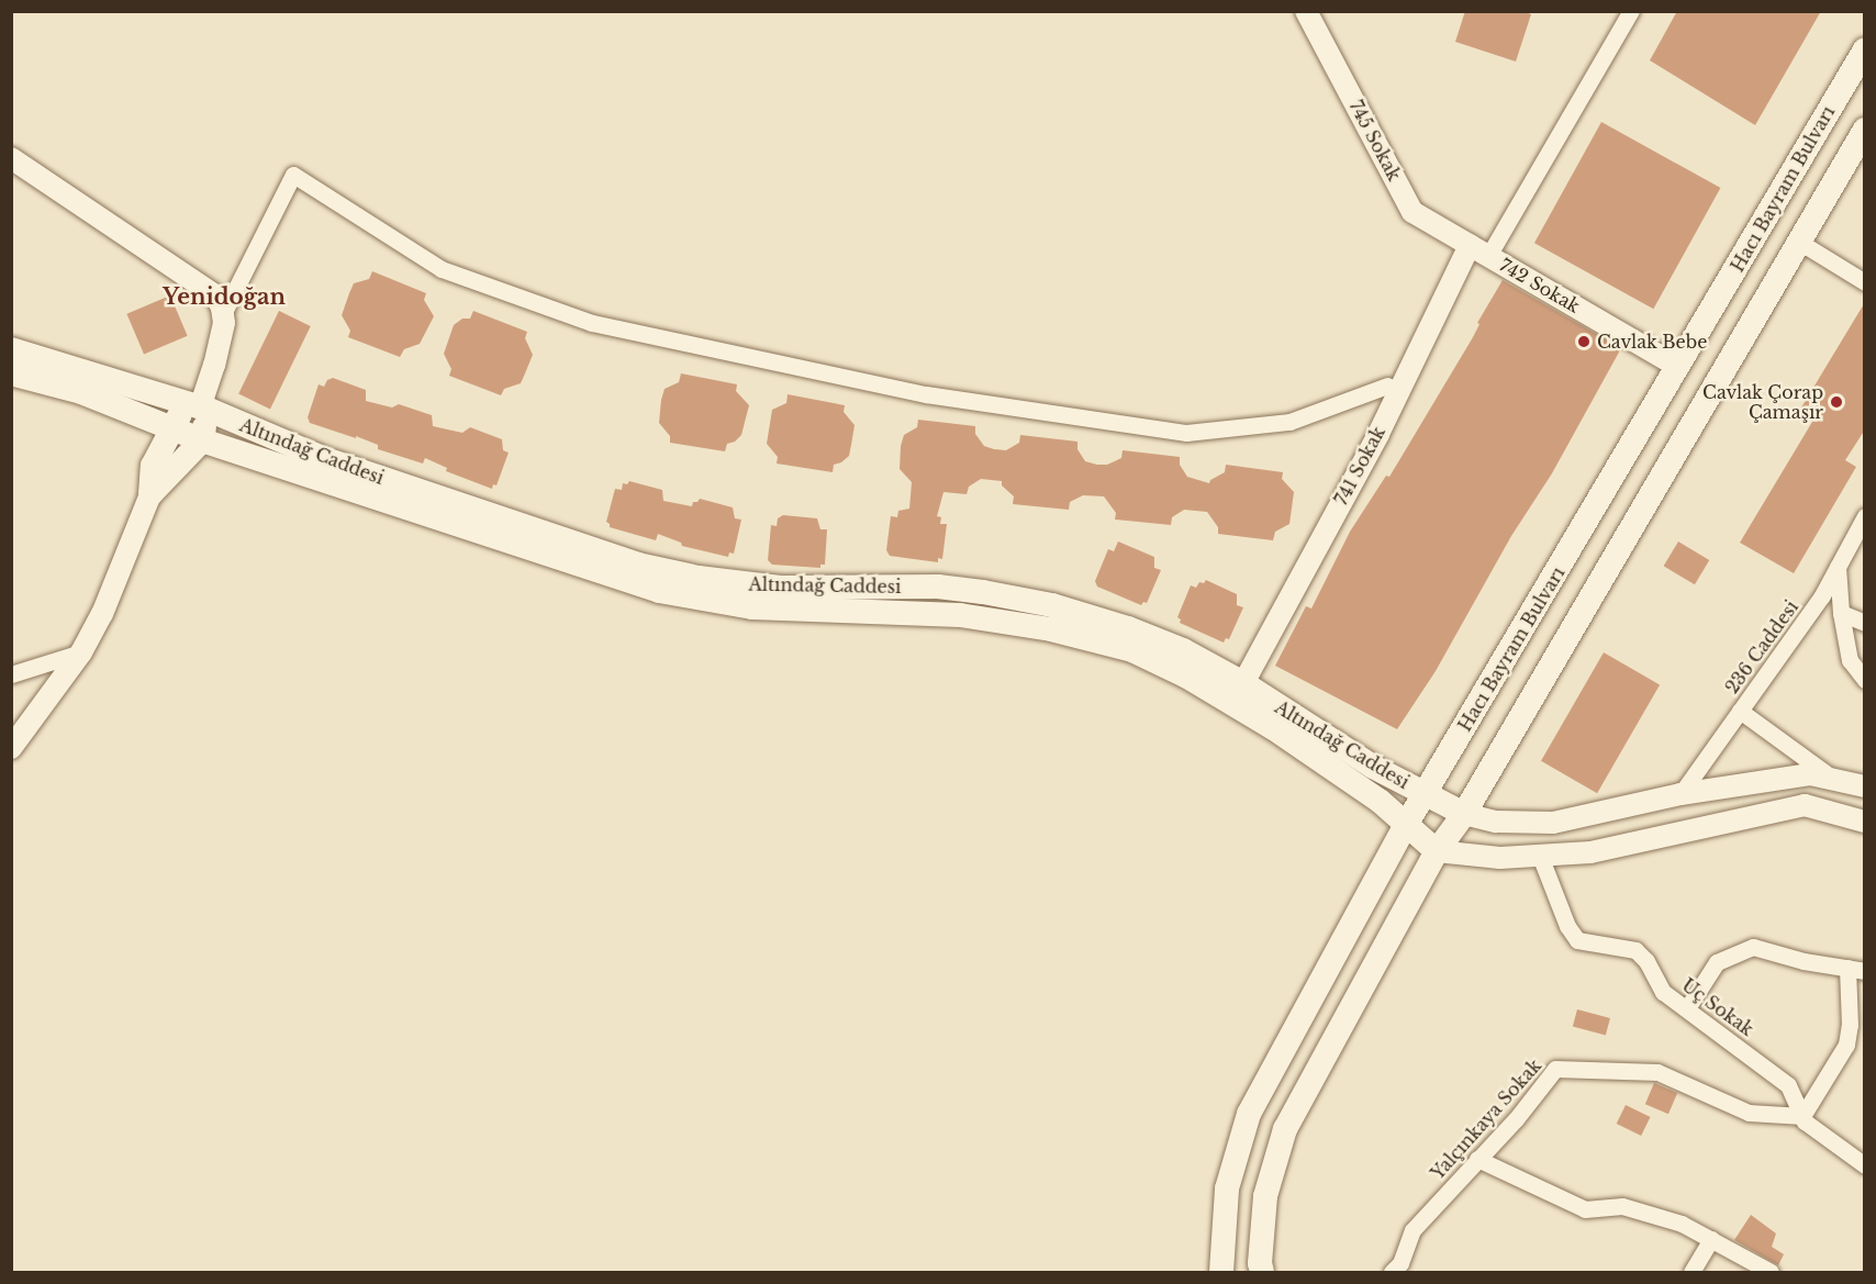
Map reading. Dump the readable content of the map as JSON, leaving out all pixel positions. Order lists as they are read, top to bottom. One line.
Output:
{"streets":{"main road":["Hacı Bayram Bulvarı","Altındağ Caddesi"],"street":["745 Sokak","742 Sokak","741 Sokak","236 Caddesi","Uç Sokak","Yalçınkaya Sokak"]},"crossings":[["745 Sokak","742 Sokak"],["745 Sokak","741 Sokak"],["Hacı Bayram Bulvarı","742 Sokak"],["Hacı Bayram Bulvarı","Altındağ Caddesi"],["742 Sokak","741 Sokak"],["Altındağ Caddesi","741 Sokak"],["Uç Sokak","Yalçınkaya Sokak"]],"districts":["Yenidoğan"],"places":["Cavlak Bebe","Cavlak Çorap Çamaşır"]}
